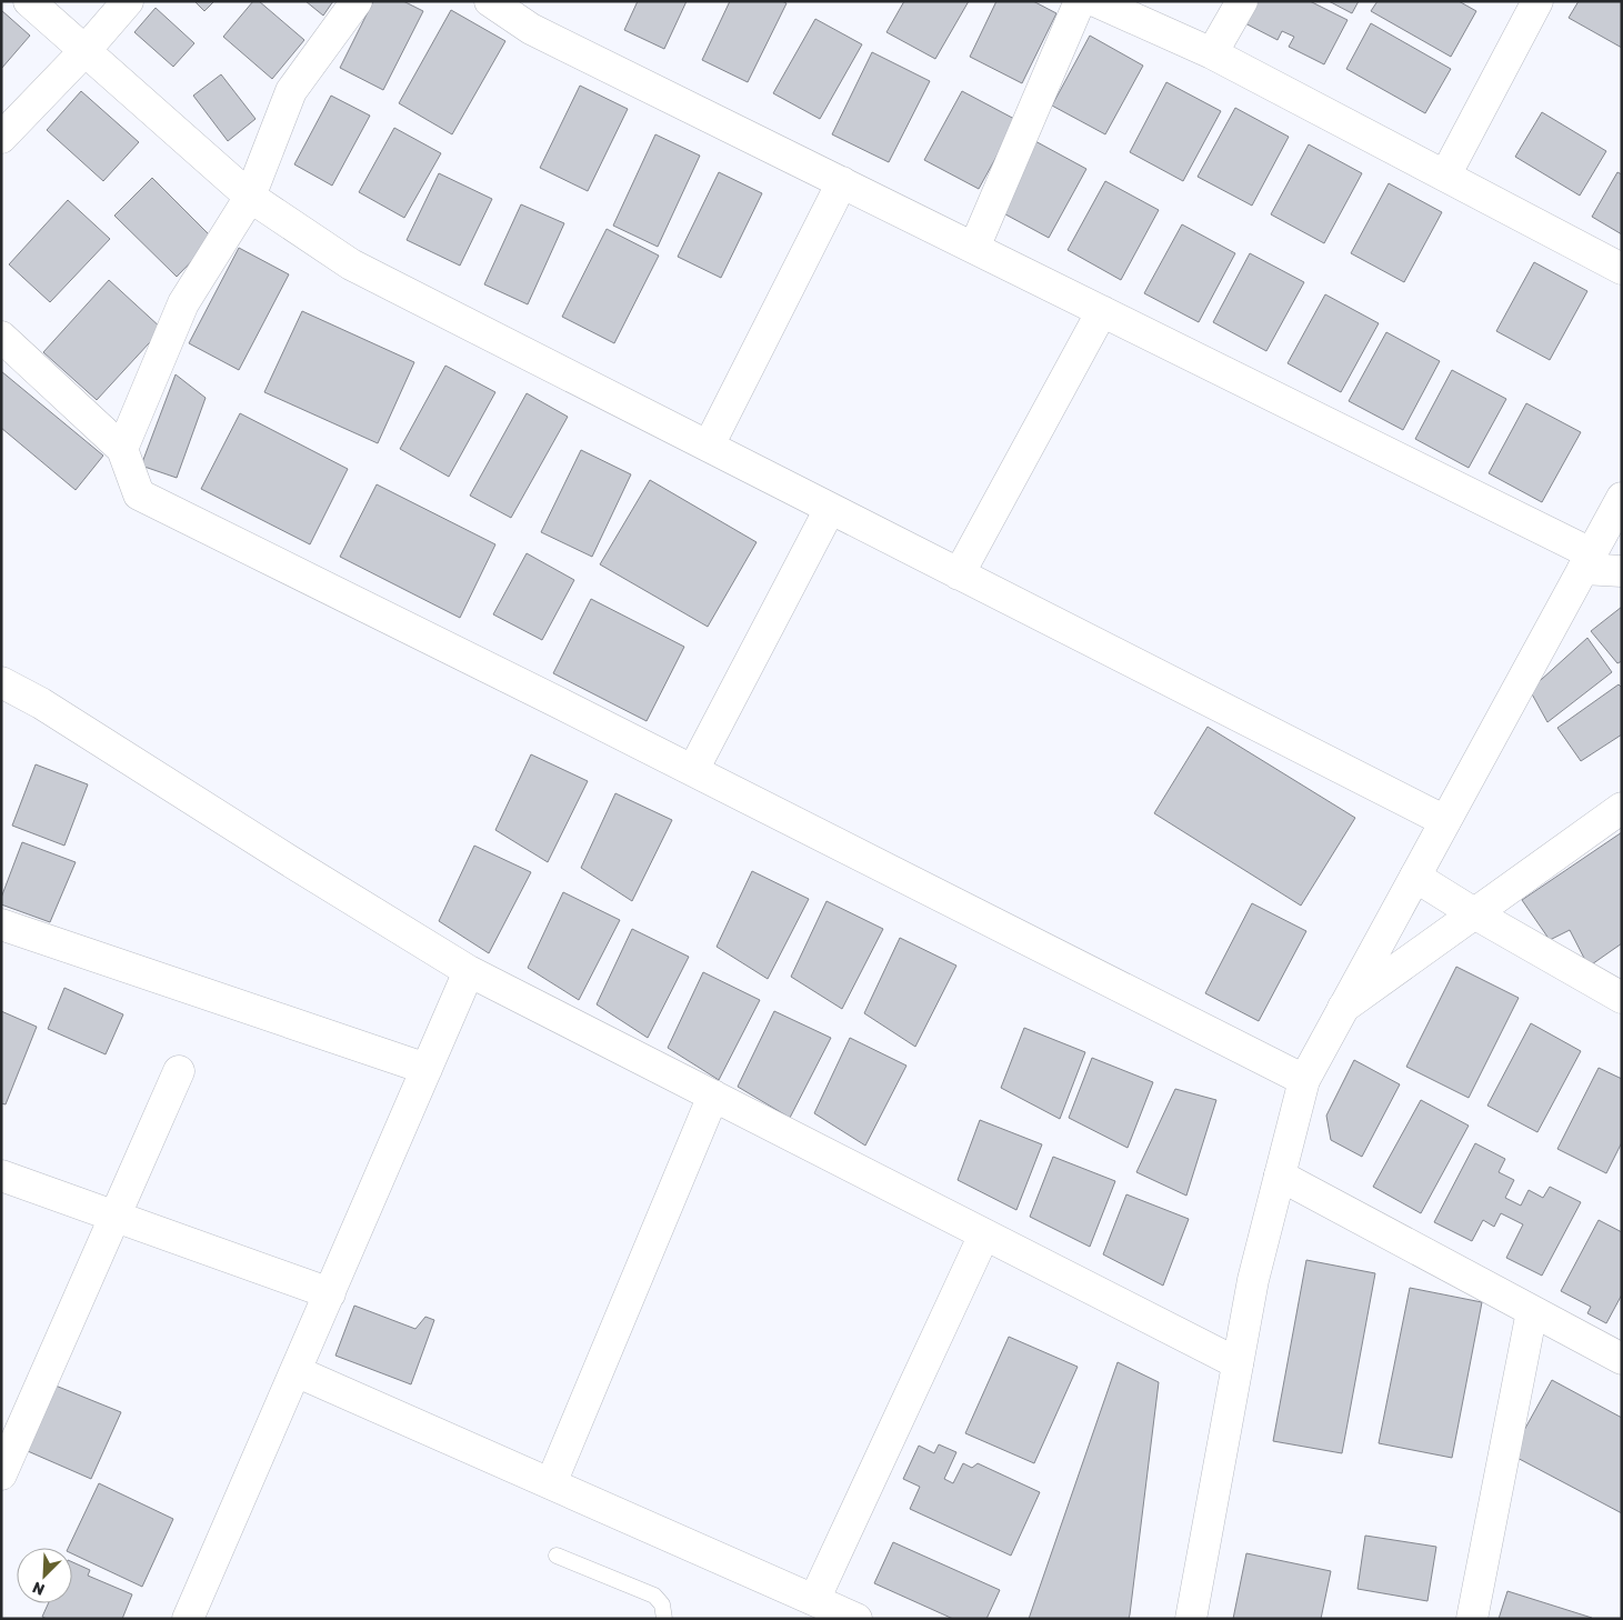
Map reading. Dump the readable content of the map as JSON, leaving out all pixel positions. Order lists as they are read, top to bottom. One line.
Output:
{"north":"bottom left"}
